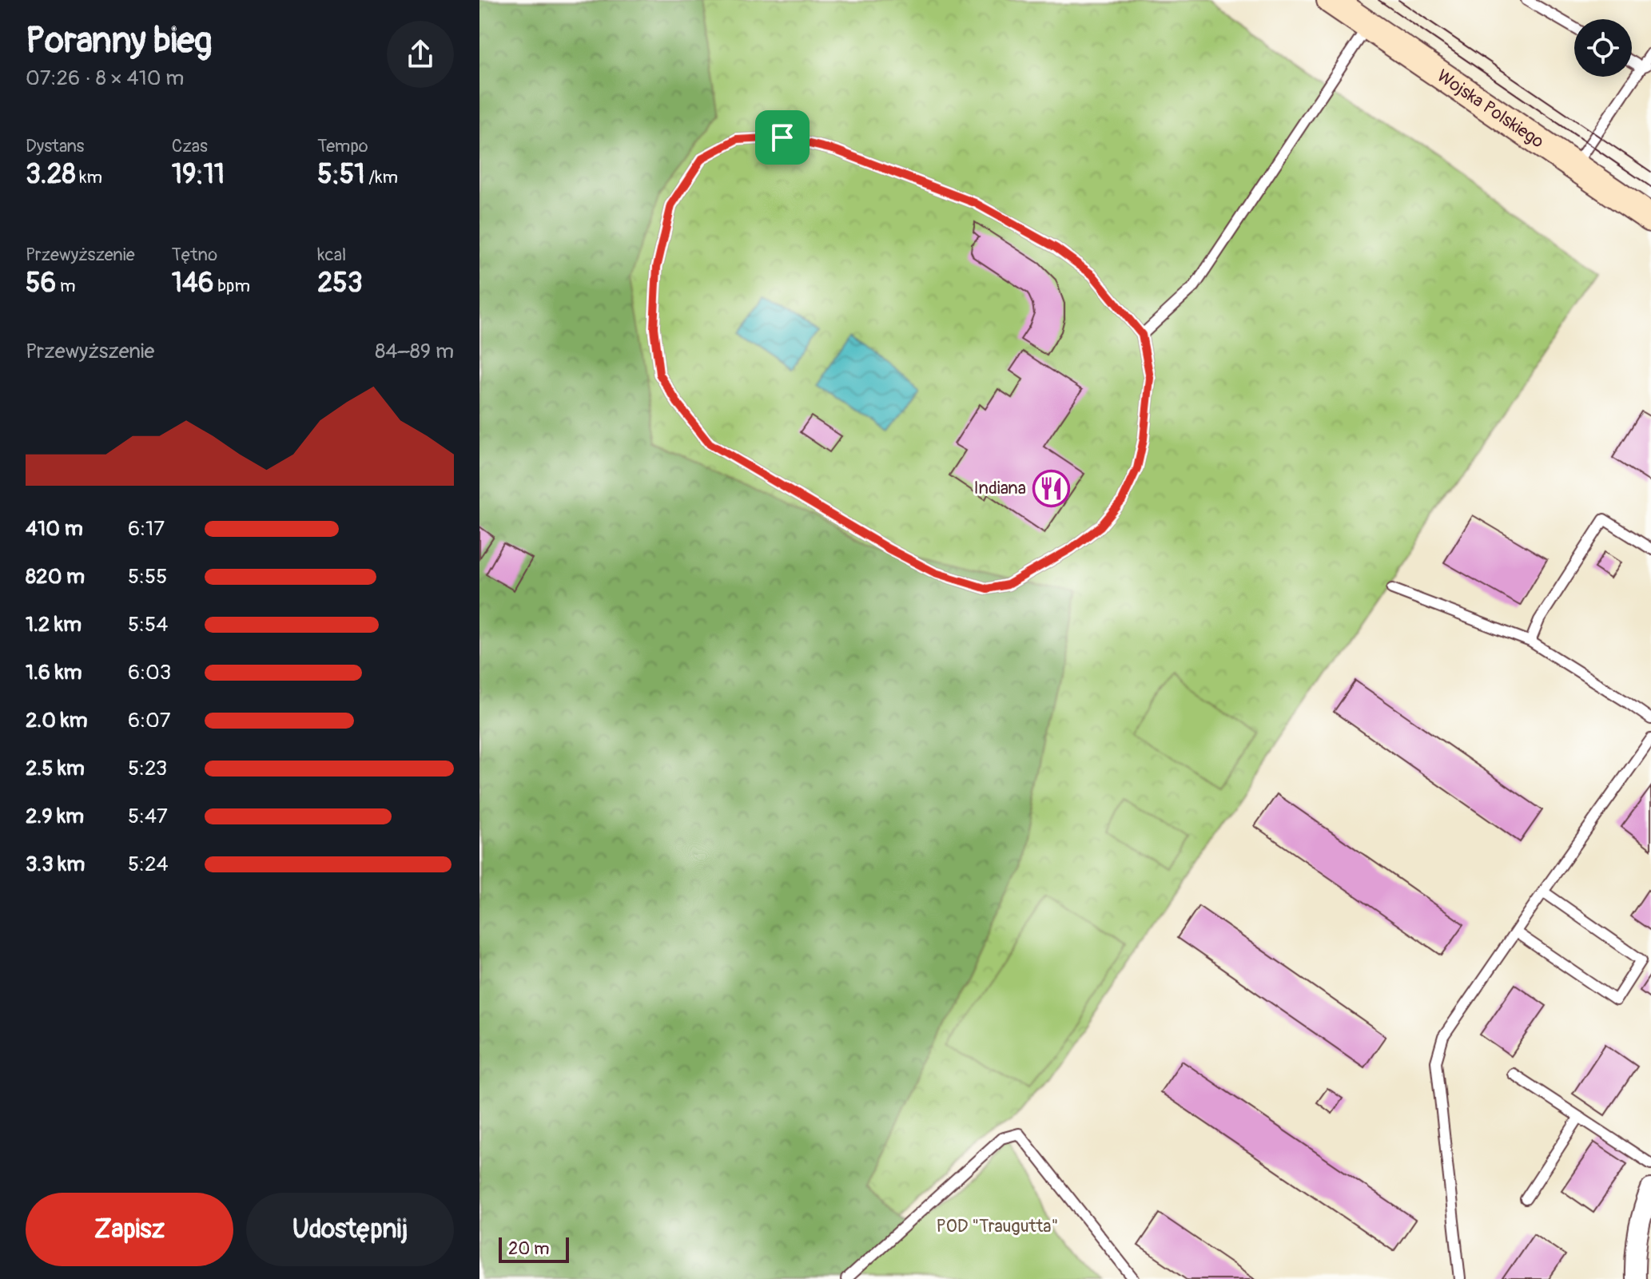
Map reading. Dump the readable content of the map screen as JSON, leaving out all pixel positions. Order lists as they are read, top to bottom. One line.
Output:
{"streets":{"main road":["Wojska Polskiego"]},"parks":["POD \"Traugutta\""],"places":{"restaurant":["Indiana"]},"scale_bar":"20 m","page":{"heading":["Poranny bieg","07:26 · 8 × 410 m"],"stats":[["Dystans","3.28 km"],["Czas","19:11"],["Tempo","5:51 /km"],["Przewyższenie","56 m"],["Tętno","146 bpm"],["kcal","253"]],"chart":["Przewyższenie","84–89 m"],"list":[{"name":"410 m","note":"6:17"},{"name":"820 m","note":"5:55"},{"name":"1.2 km","note":"5:54"},{"name":"1.6 km","note":"6:03"},{"name":"2.0 km","note":"6:07"},{"name":"2.5 km","note":"5:23"},{"name":"2.9 km","note":"5:47"},{"name":"3.3 km","note":"5:24"}],"buttons":["Zapisz","Udostępnij"],"scale":"20 m"}}
